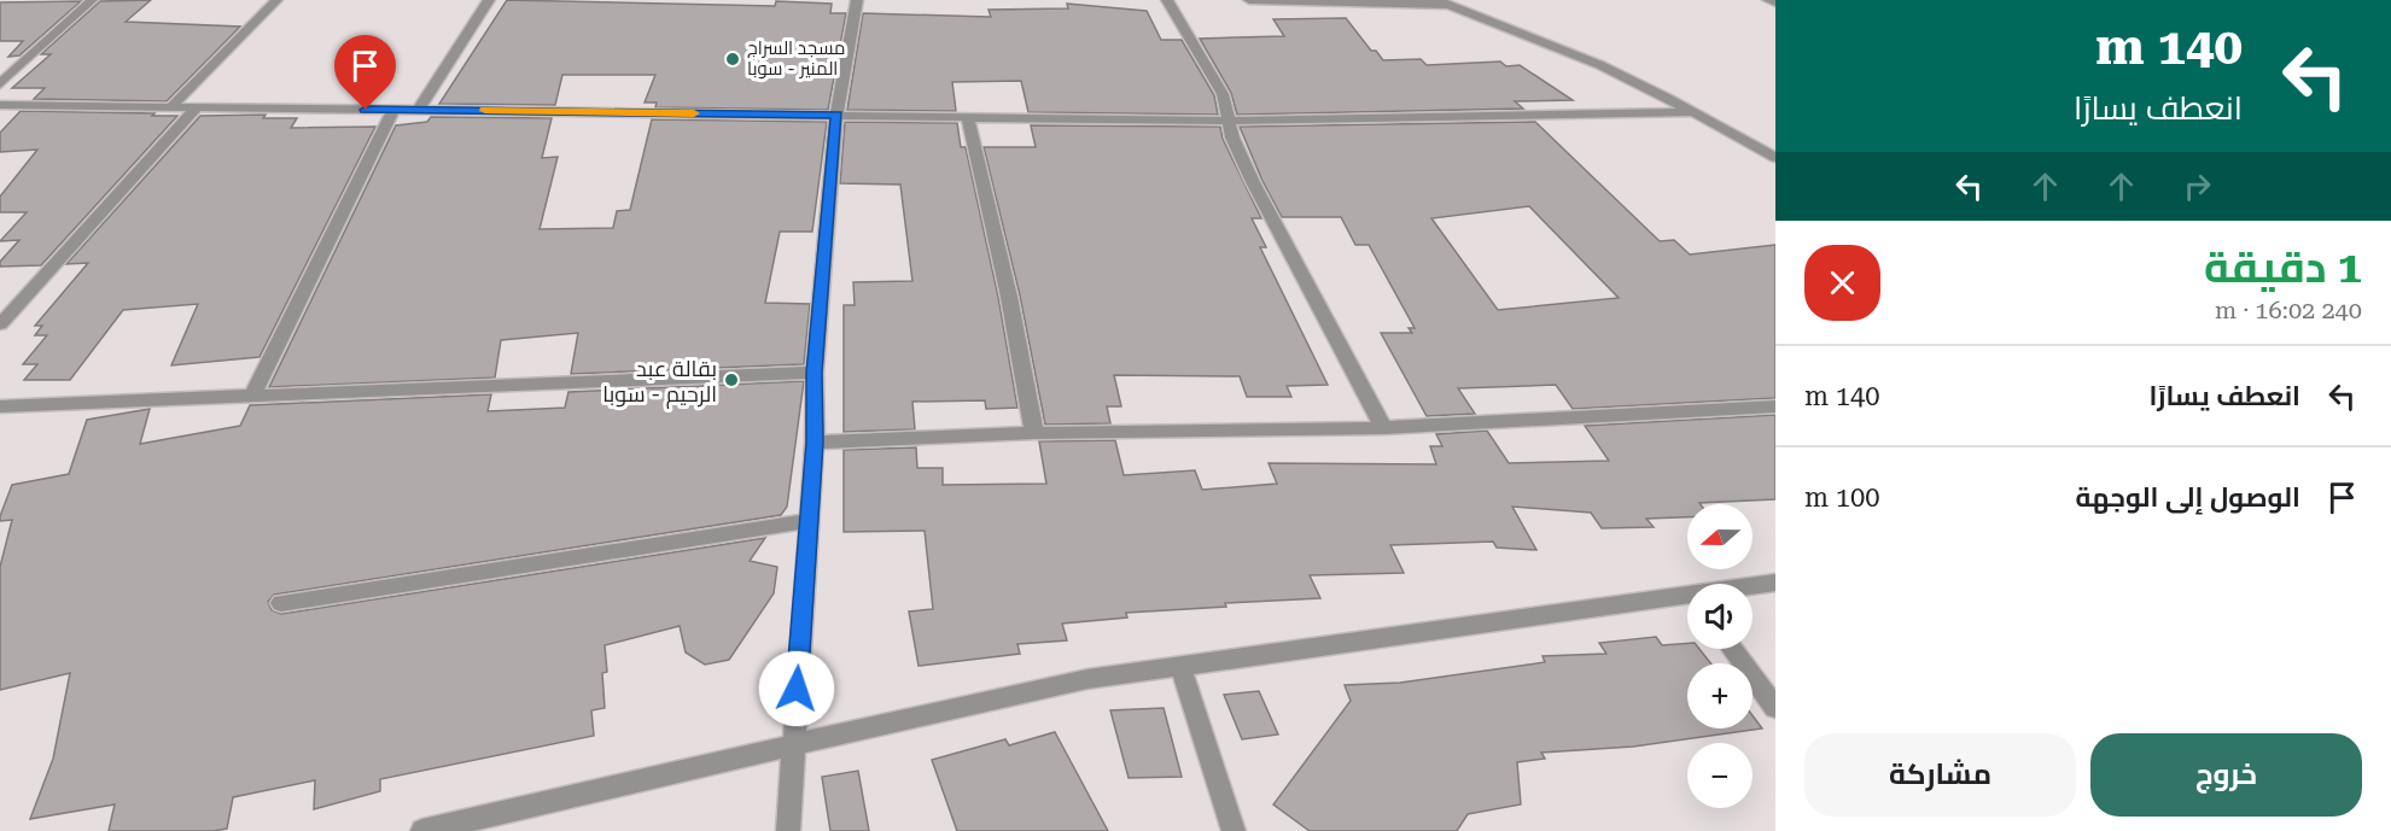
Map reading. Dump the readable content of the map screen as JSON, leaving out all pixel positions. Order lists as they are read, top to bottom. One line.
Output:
{"places":["مسجد السراج المنير - سوبا","بقالة عبد الرحيم - سوبا"],"north":"left","page":{"turn":["140 m","انعطف يسارًا"],"heading":["1 دقيقة","240 m · 16:02"],"list":[{"name":"انعطف يسارًا","value":"140 m"},{"name":"الوصول إلى الوجهة","value":"100 m"}],"map_buttons":["+","−"],"buttons":["خروج","مشاركة"]}}
